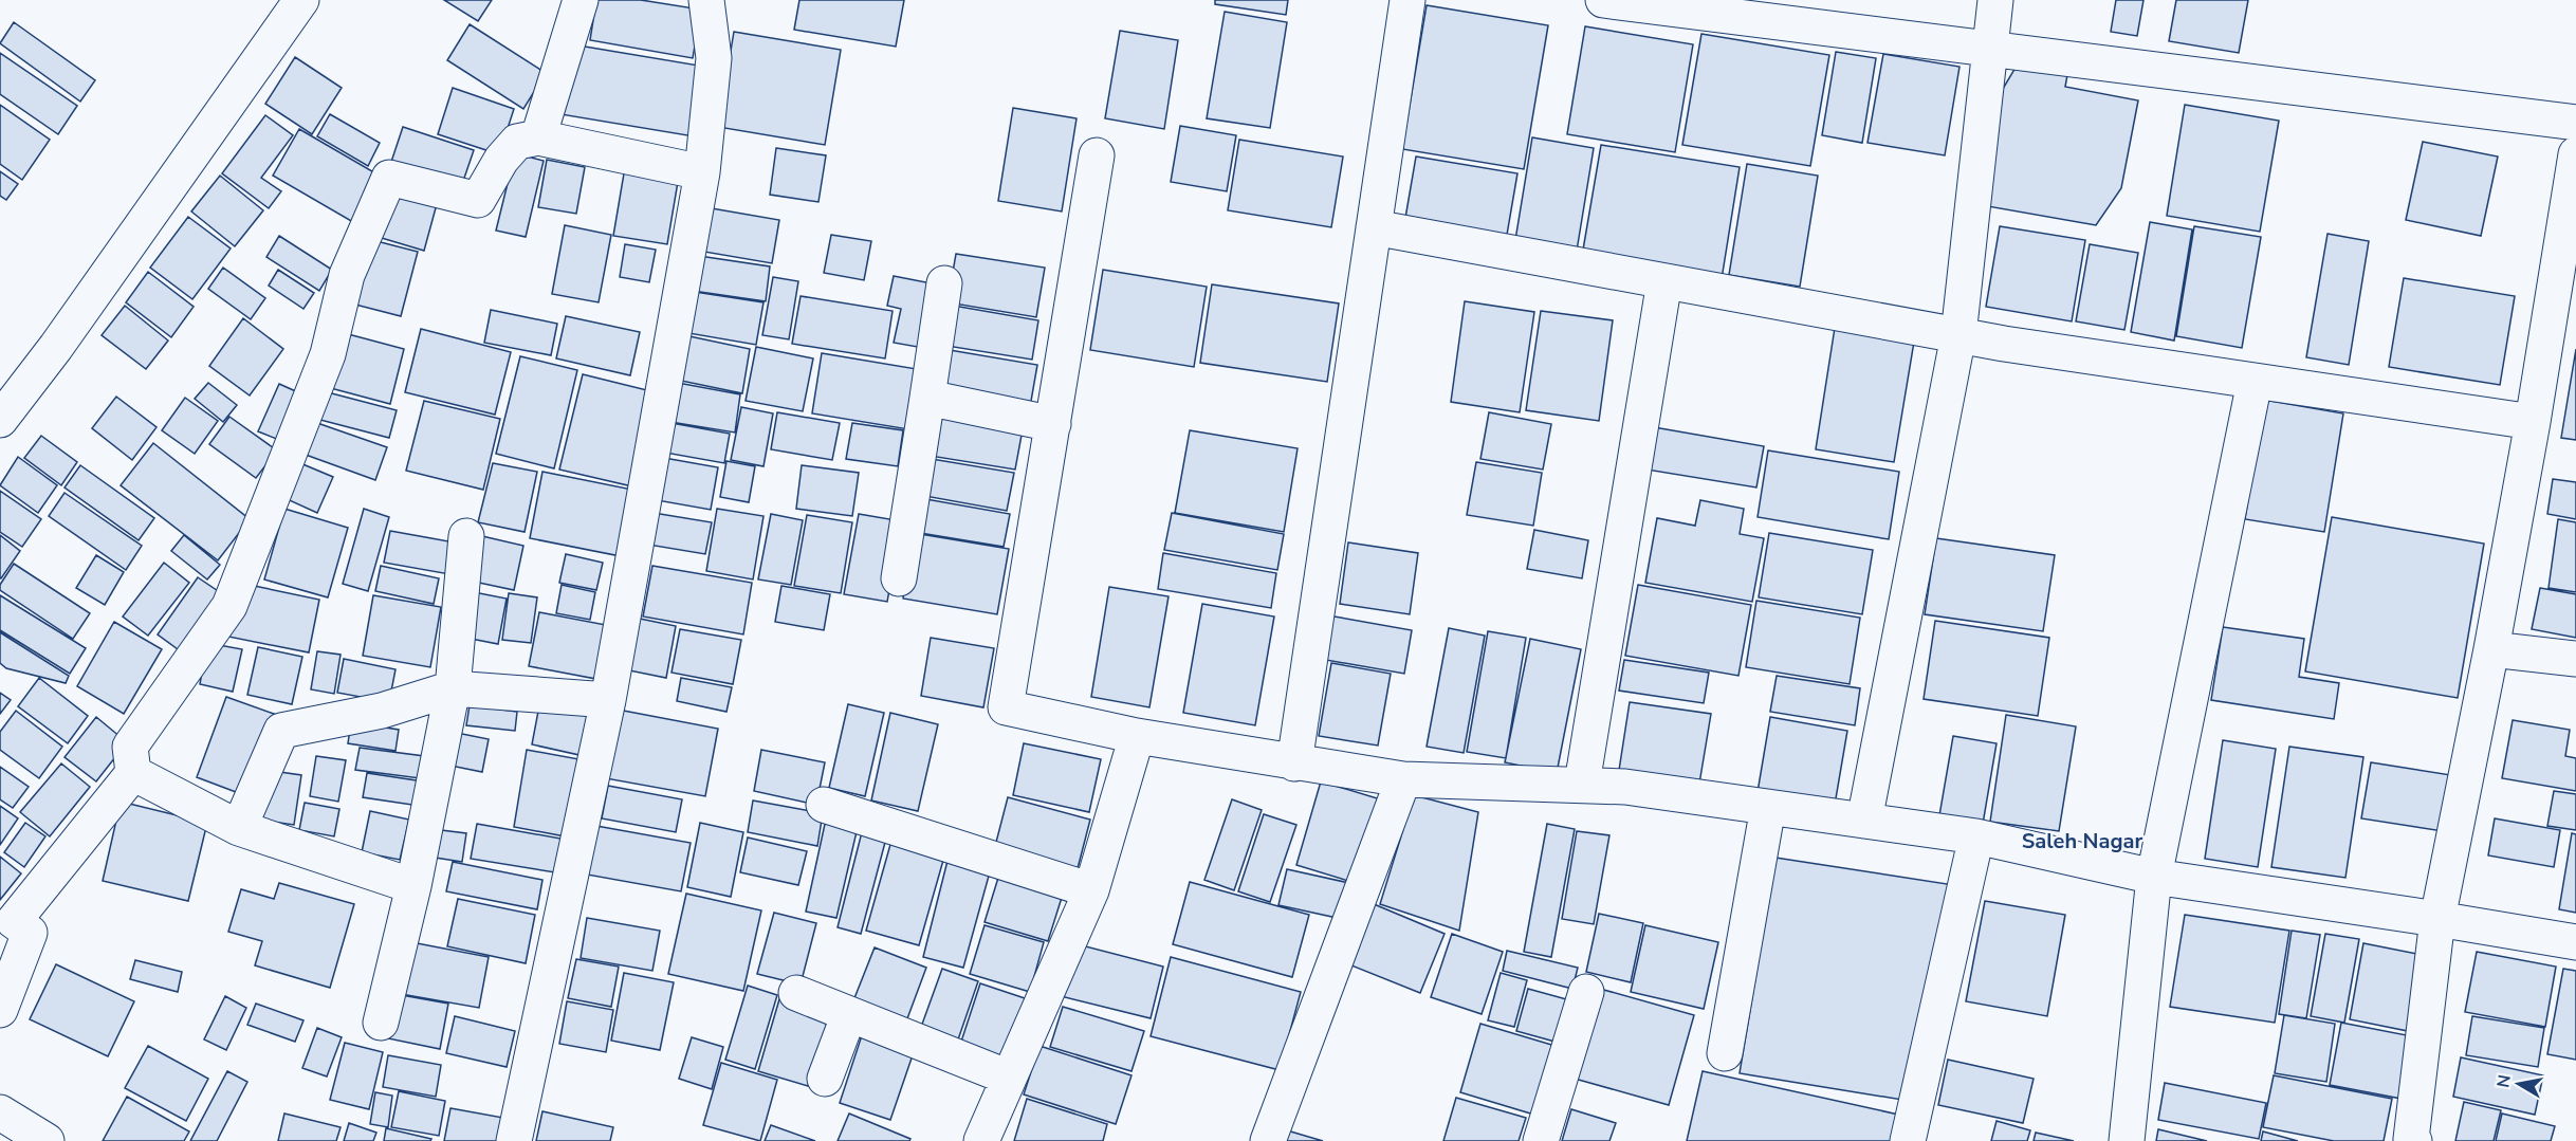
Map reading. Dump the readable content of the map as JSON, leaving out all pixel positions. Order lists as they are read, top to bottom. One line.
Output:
{"districts":["Saleh Nagar"],"north":"left"}
